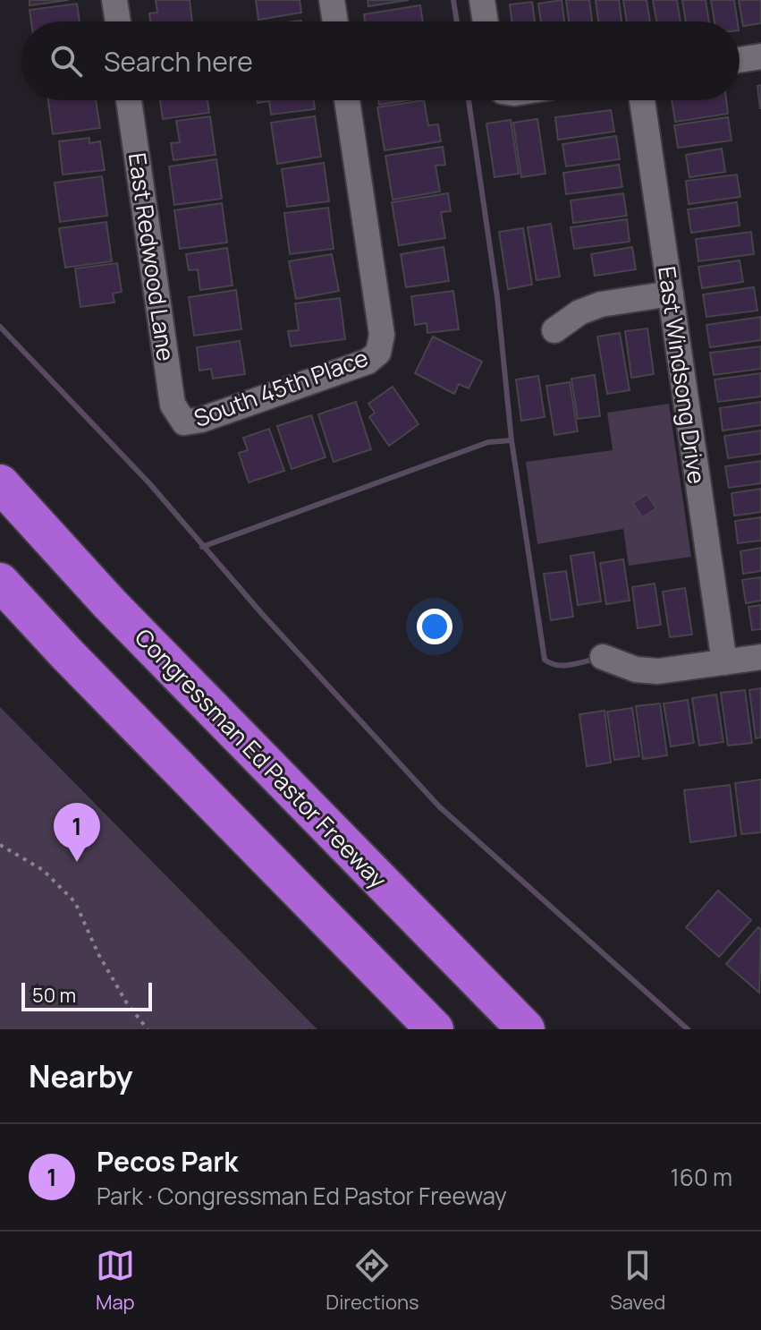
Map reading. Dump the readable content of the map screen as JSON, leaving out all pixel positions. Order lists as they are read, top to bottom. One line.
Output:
{"streets":{"highway":["Congressman Ed Pastor Freeway"],"street":["East Redwood Lane","East Windsong Drive","South 45th Place"]},"crossings":[["East Redwood Lane","South 45th Place"]],"scale_bar":"50 m","page":{"search":"Search here","pins":"1","scale":"50 m","heading":"Nearby","list":[{"mark":"1","name":"Pecos Park","note":"Park · Congressman Ed Pastor Freeway","value":"160 m"}],"nav":["Map","Directions","Saved"]}}
